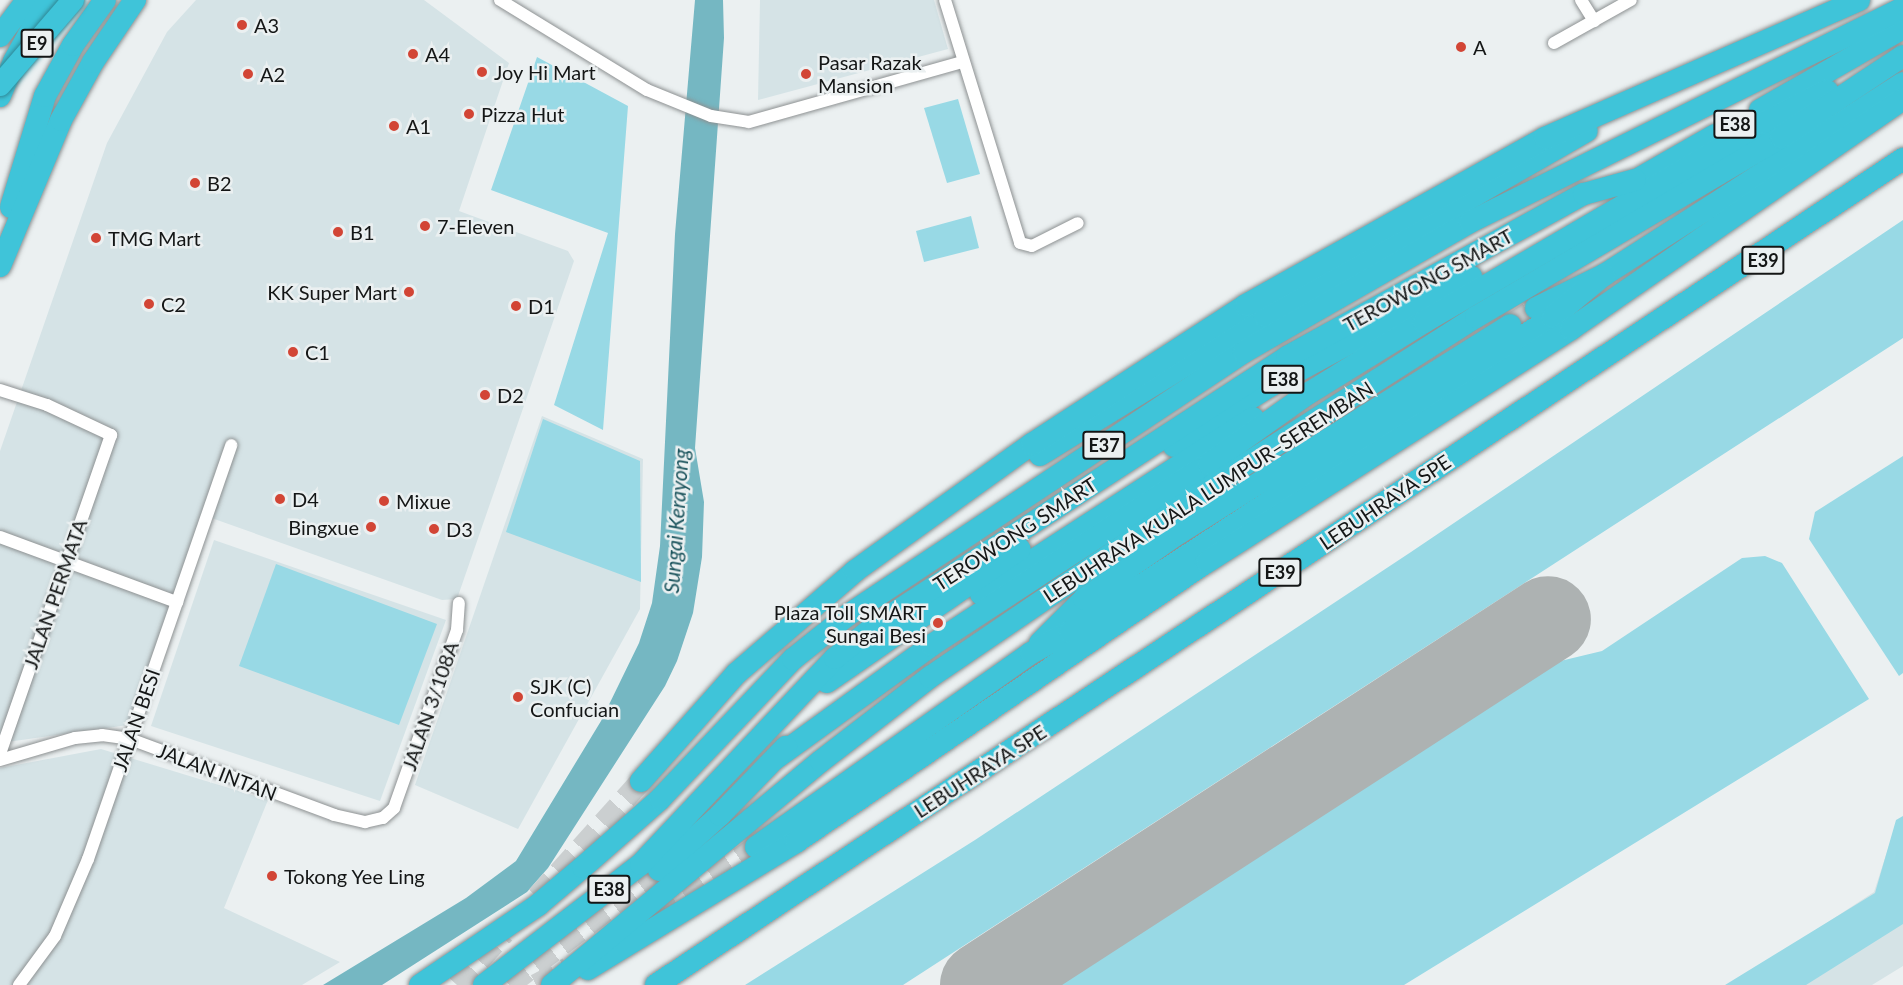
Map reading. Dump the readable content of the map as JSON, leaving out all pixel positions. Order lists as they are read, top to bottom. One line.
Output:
{"streets":{"highway":["E9","E38","E39","TEROWONG SMART","E37","LEBUHRAYA KUALA LUMPUR–SEREMBAN","LEBUHRAYA SPE"],"street":["JALAN PERMATA","JALAN 3/108A","JALAN BESI","JALAN INTAN"]},"crossings":[["TEROWONG SMART","LEBUHRAYA KUALA LUMPUR–SEREMBAN"],["JALAN 3/108A","JALAN INTAN"],["JALAN BESI","JALAN INTAN"]],"water":["Sungai Kerayong"],"places":["A3","A","A4","Joy Hi Mart","A2","Pasar Razak Mansion","Pizza Hut","A1","B2","7-Eleven","B1","TMG Mart","KK Super Mart","C2","D1","C1","D2","D4","Mixue","Bingxue","D3","Plaza Toll SMART Sungai Besi","SJK (C) Confucian","Tokong Yee Ling"]}
